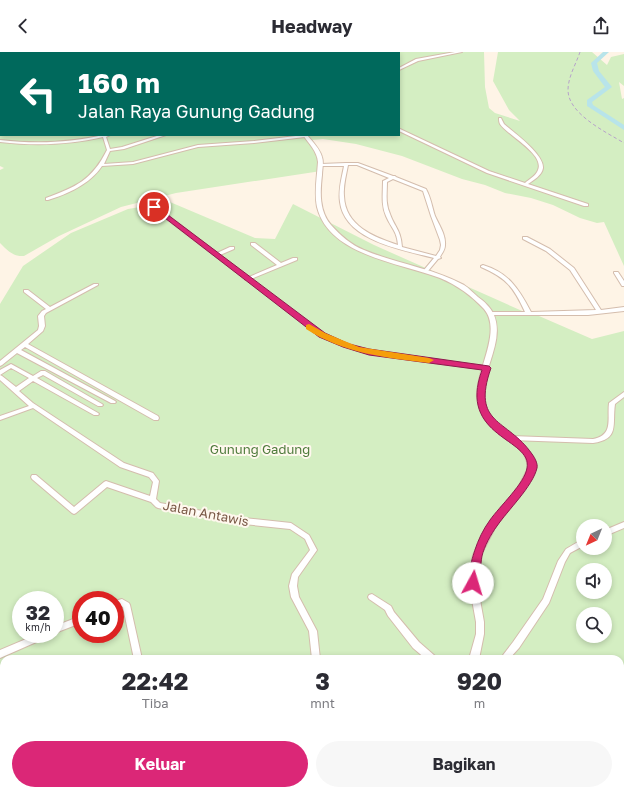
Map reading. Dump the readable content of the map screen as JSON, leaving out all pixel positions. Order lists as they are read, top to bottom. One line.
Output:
{"streets":{"street":["Jalan Antawis"]},"parks":["Gunung Gadung"],"north":"bottom left","page":{"header":"Headway","turn":["160 m","Jalan Raya Gunung Gadung"],"speed":"32 km/h","limit":"40","eta":["22:42","Tiba","3","mnt","920","m"],"buttons":["Keluar","Bagikan"]}}
